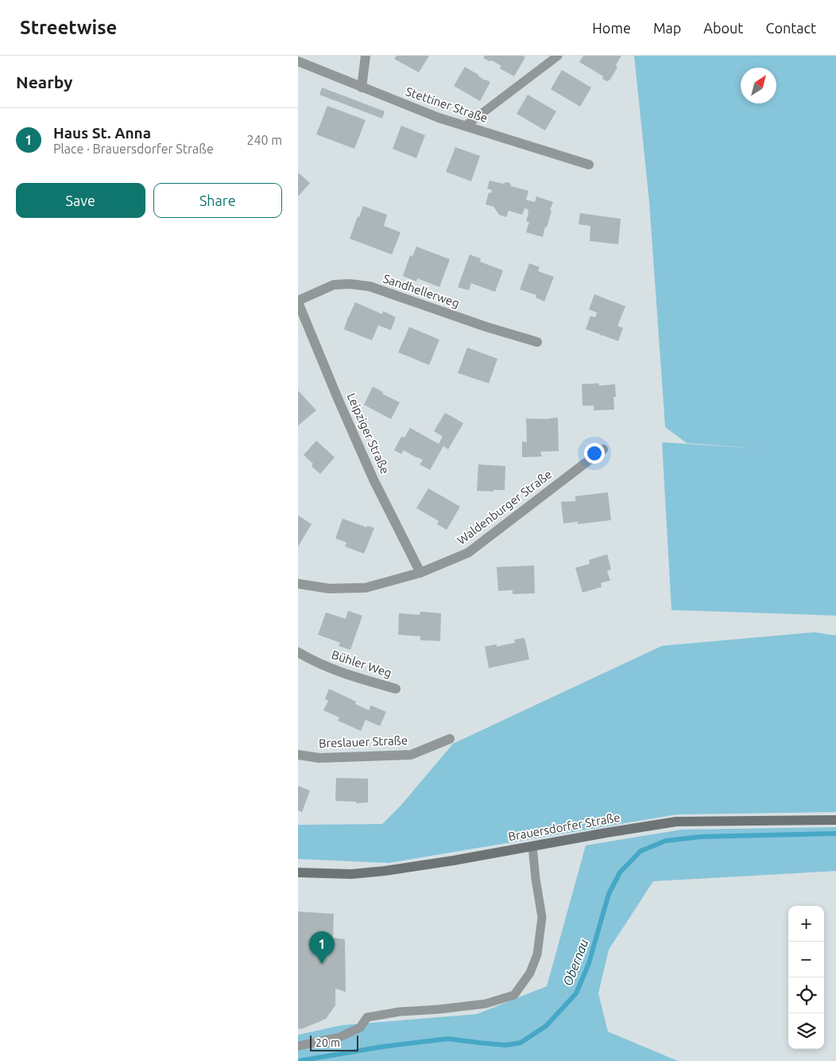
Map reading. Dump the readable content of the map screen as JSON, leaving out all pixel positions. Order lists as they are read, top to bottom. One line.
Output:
{"streets":{"street":["Stettiner Straße","Sandhellerweg","Leipziger Straße","Waldenburger Straße","Bühler Weg","Breslauer Straße","Brauersdorfer Straße"]},"crossings":[["Sandhellerweg","Leipziger Straße"],["Leipziger Straße","Waldenburger Straße"]],"water":["Obernau"],"scale_bar":"20 m","north":"top right","page":{"header":"Streetwise","nav":["Home","Map","About","Contact"],"heading":"Nearby","list":[{"mark":"1","name":"Haus St. Anna","note":"Place · Brauersdorfer Straße","value":"240 m"}],"buttons":["Save","Share"],"map_buttons":["+","−"],"pins":"1","scale":"20 m"}}
